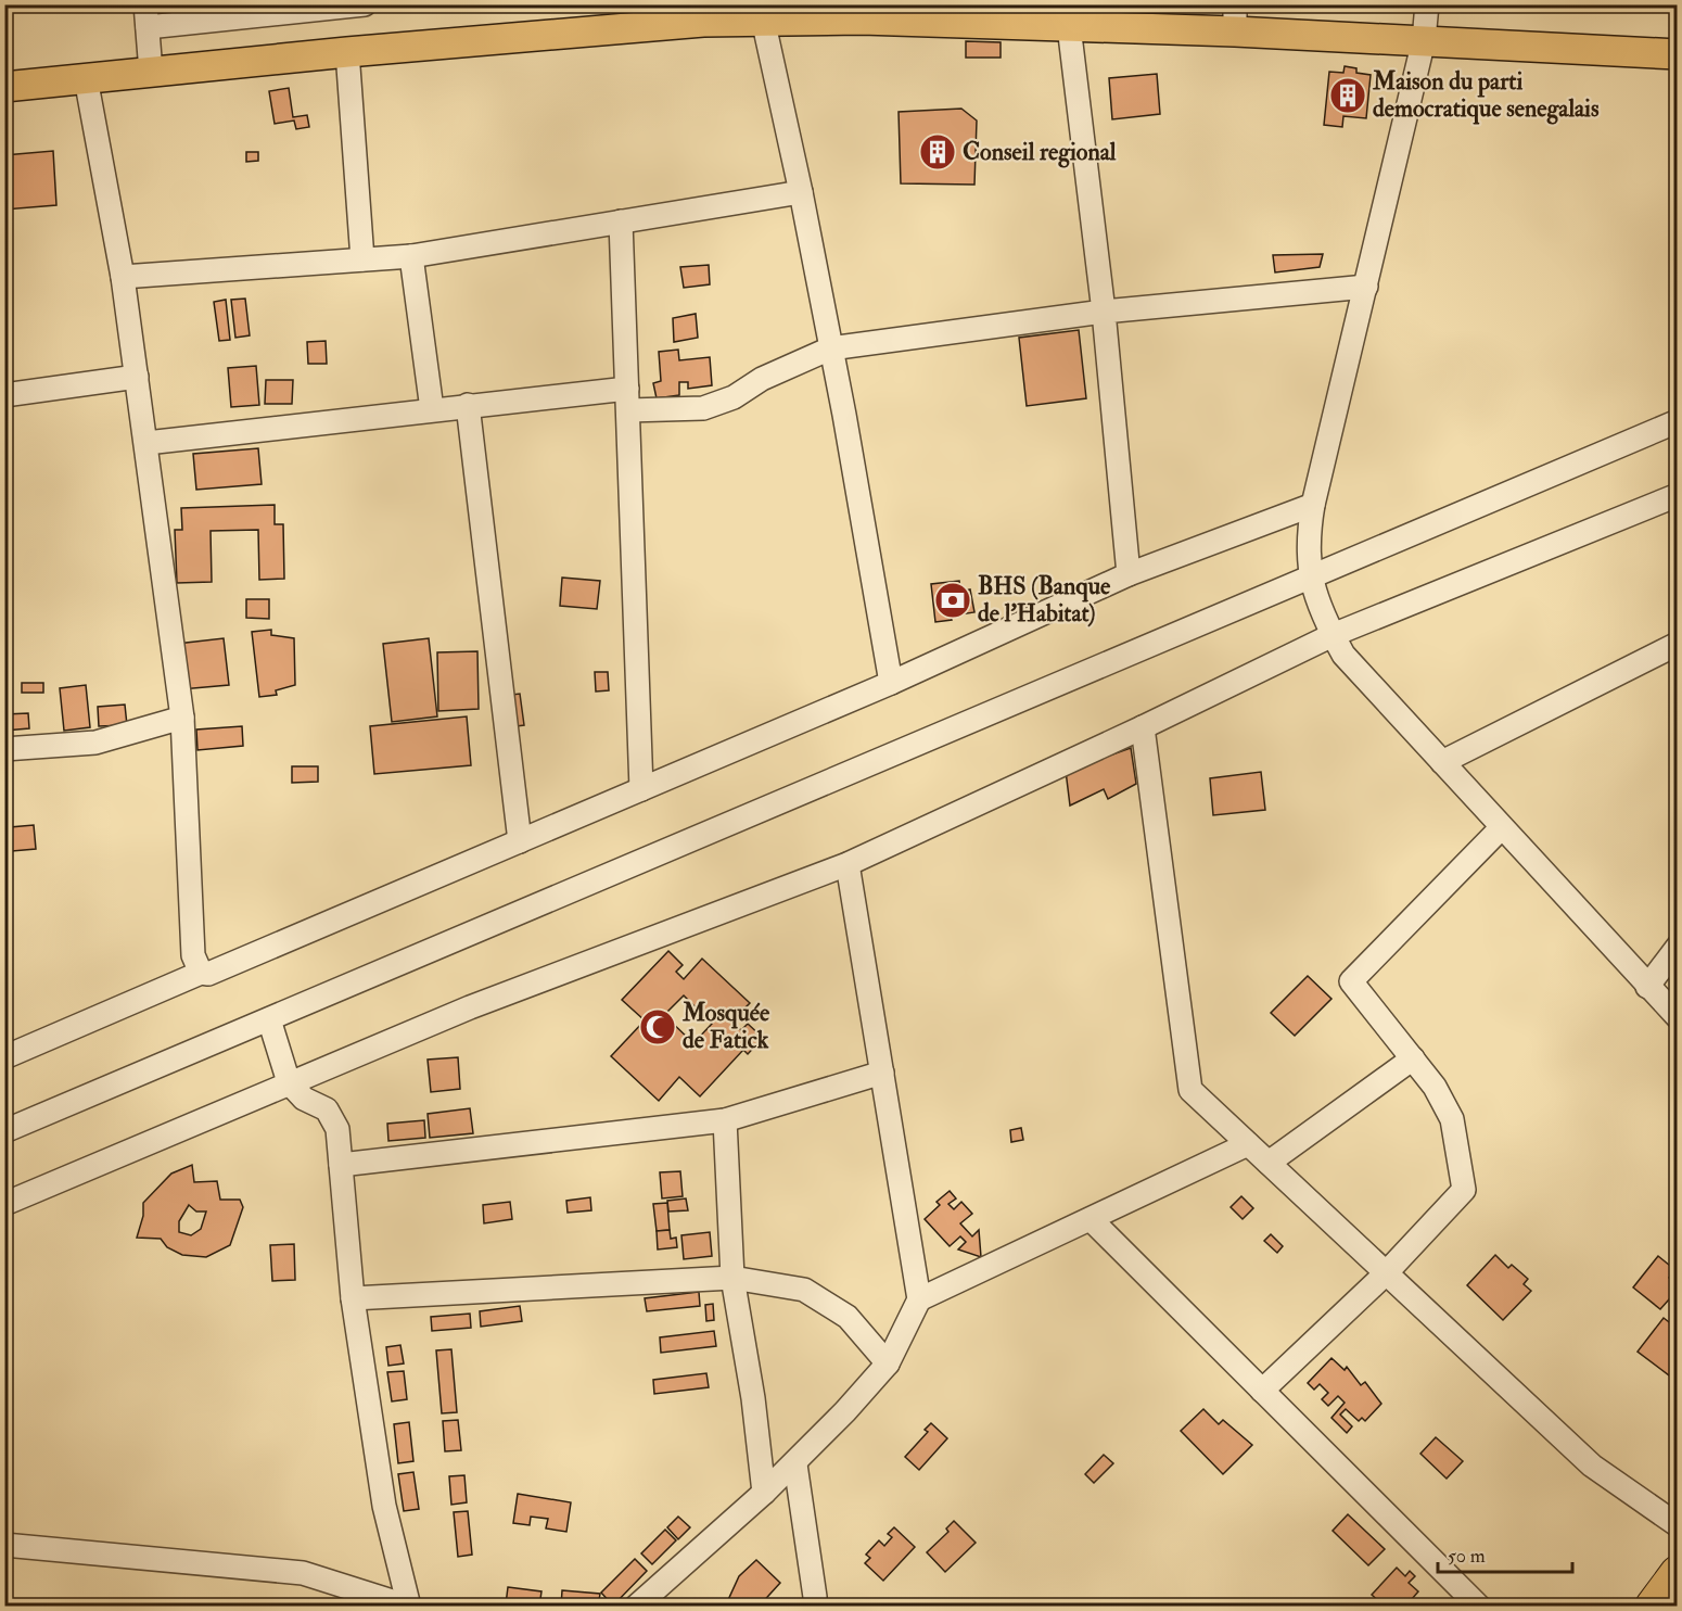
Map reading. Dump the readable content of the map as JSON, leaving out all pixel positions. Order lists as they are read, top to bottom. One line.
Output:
{"places":{"building":["Maison du parti democratique senegalais","Conseil regional"],"bank":["BHS (Banque de l'Habitat)"],"mosque":["Mosquée de Fatick"]},"scale_bar":"50 m"}
